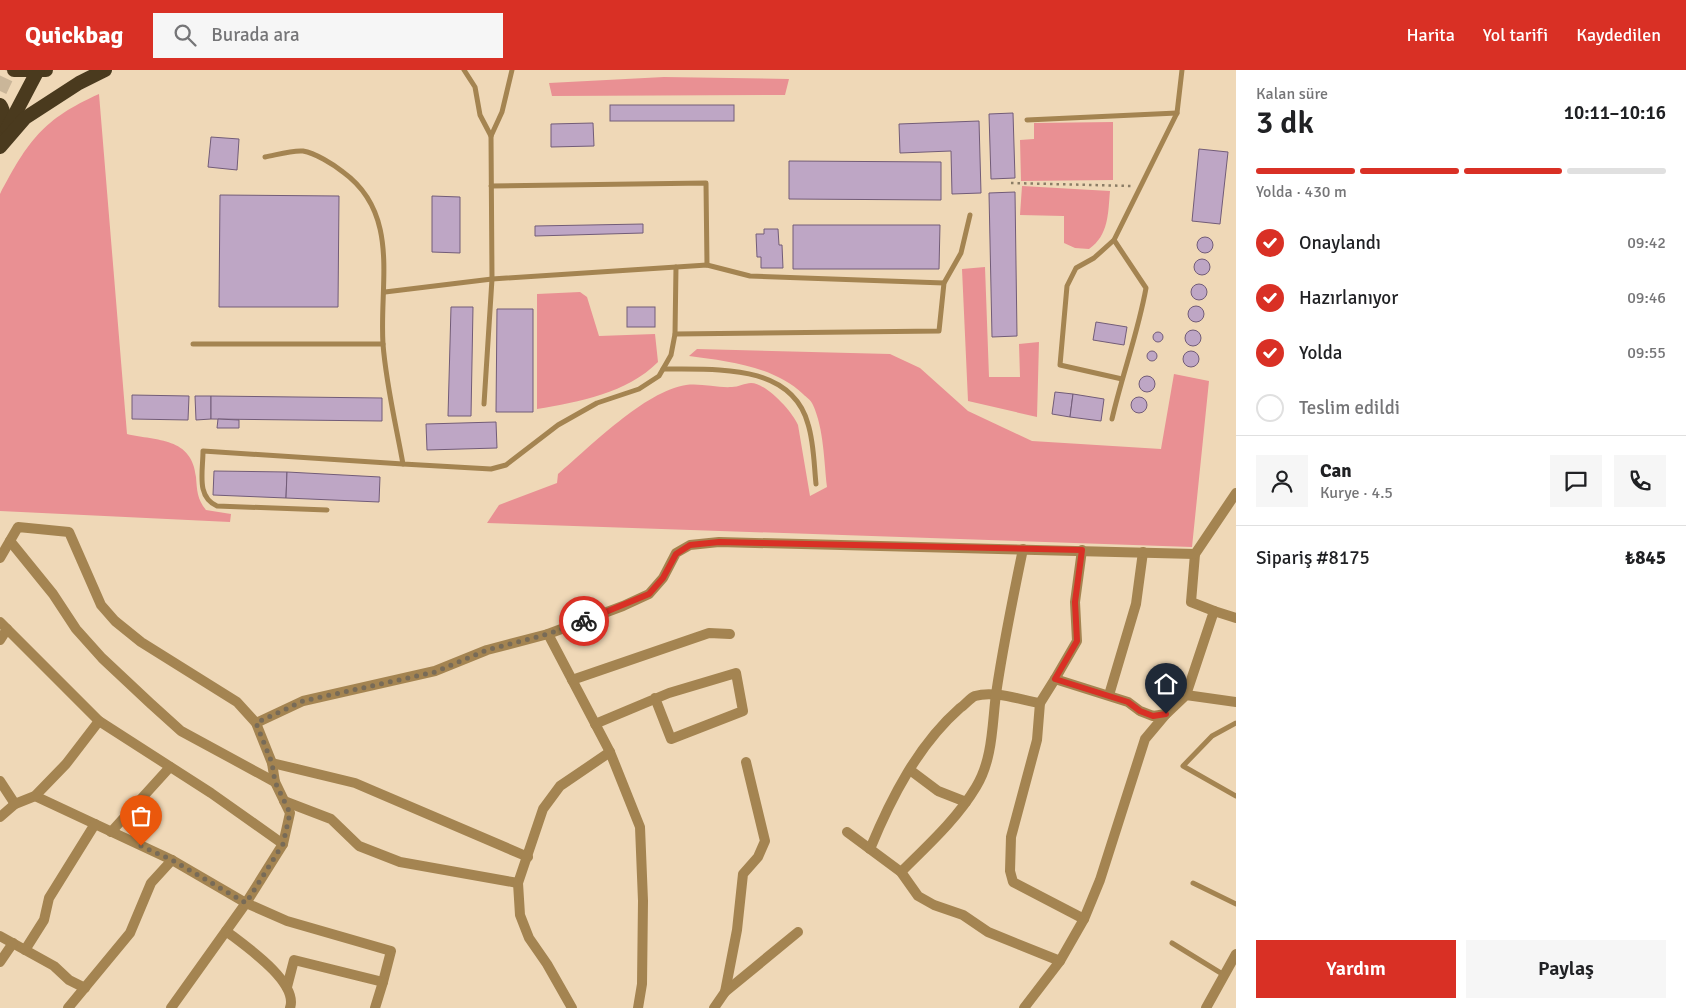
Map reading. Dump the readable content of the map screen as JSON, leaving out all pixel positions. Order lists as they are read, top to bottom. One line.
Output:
{"page":{"header":"Quickbag","search":"Burada ara","nav":["Harita","Yol tarifi","Kaydedilen"],"heading":["3 dk","Kalan süre","10:11–10:16"],"panel":["Can","Kurye · 4.5","Sipariş #8175","₺845"],"bar":"Yolda · 430 m","list":[["Onaylandı","09:42"],["Hazırlanıyor","09:46"],["Yolda","09:55"],"Teslim edildi"],"buttons":["Yardım","Paylaş"]}}
